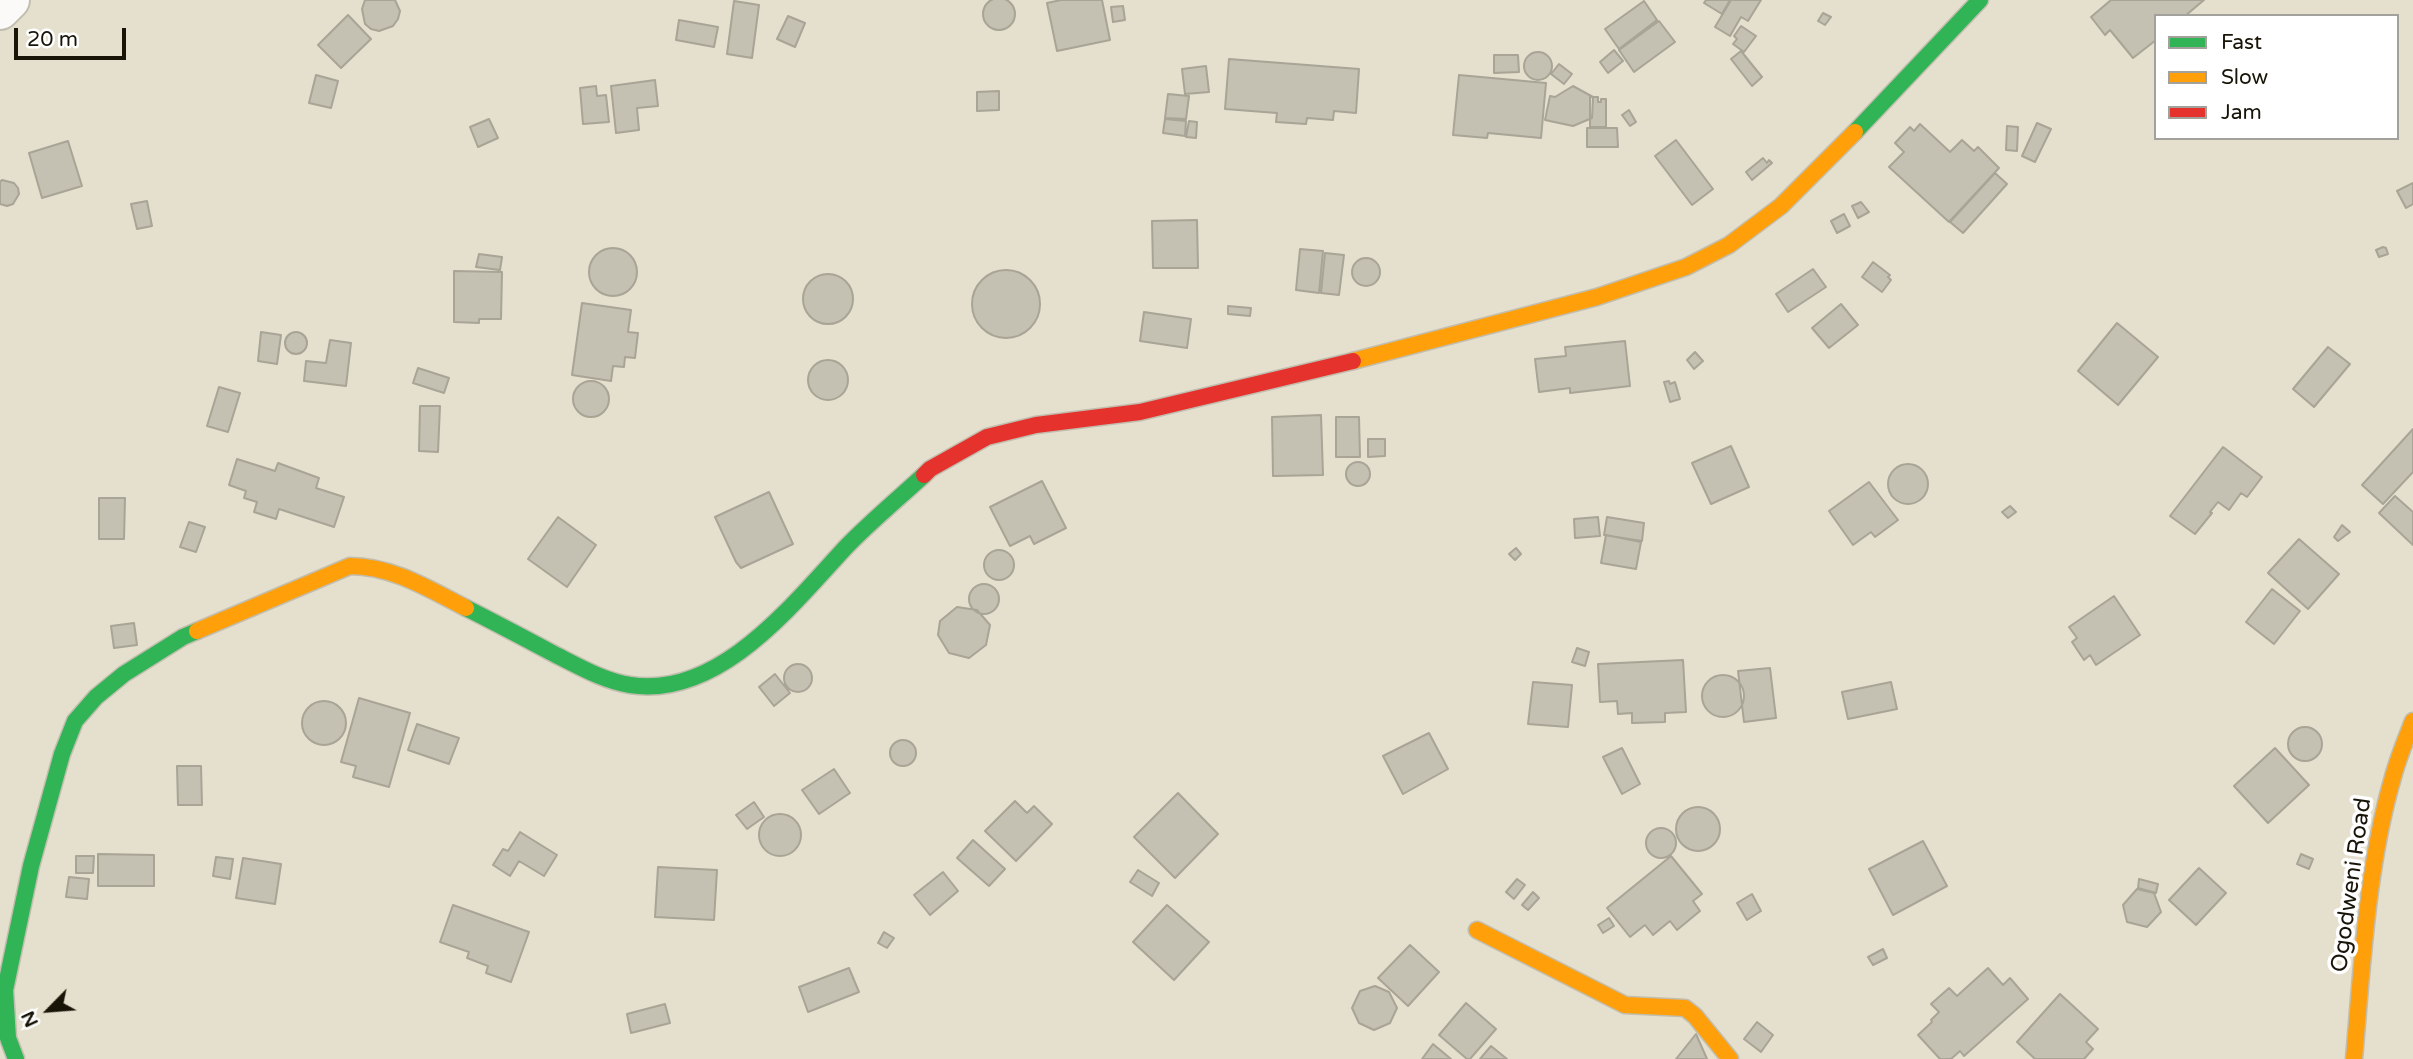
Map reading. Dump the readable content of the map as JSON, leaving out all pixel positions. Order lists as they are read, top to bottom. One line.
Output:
{"streets":{"street":["Ogodweni Road"]},"legend":["Fast","Slow","Jam"],"scale_bar":"20 m","north":"bottom left"}
